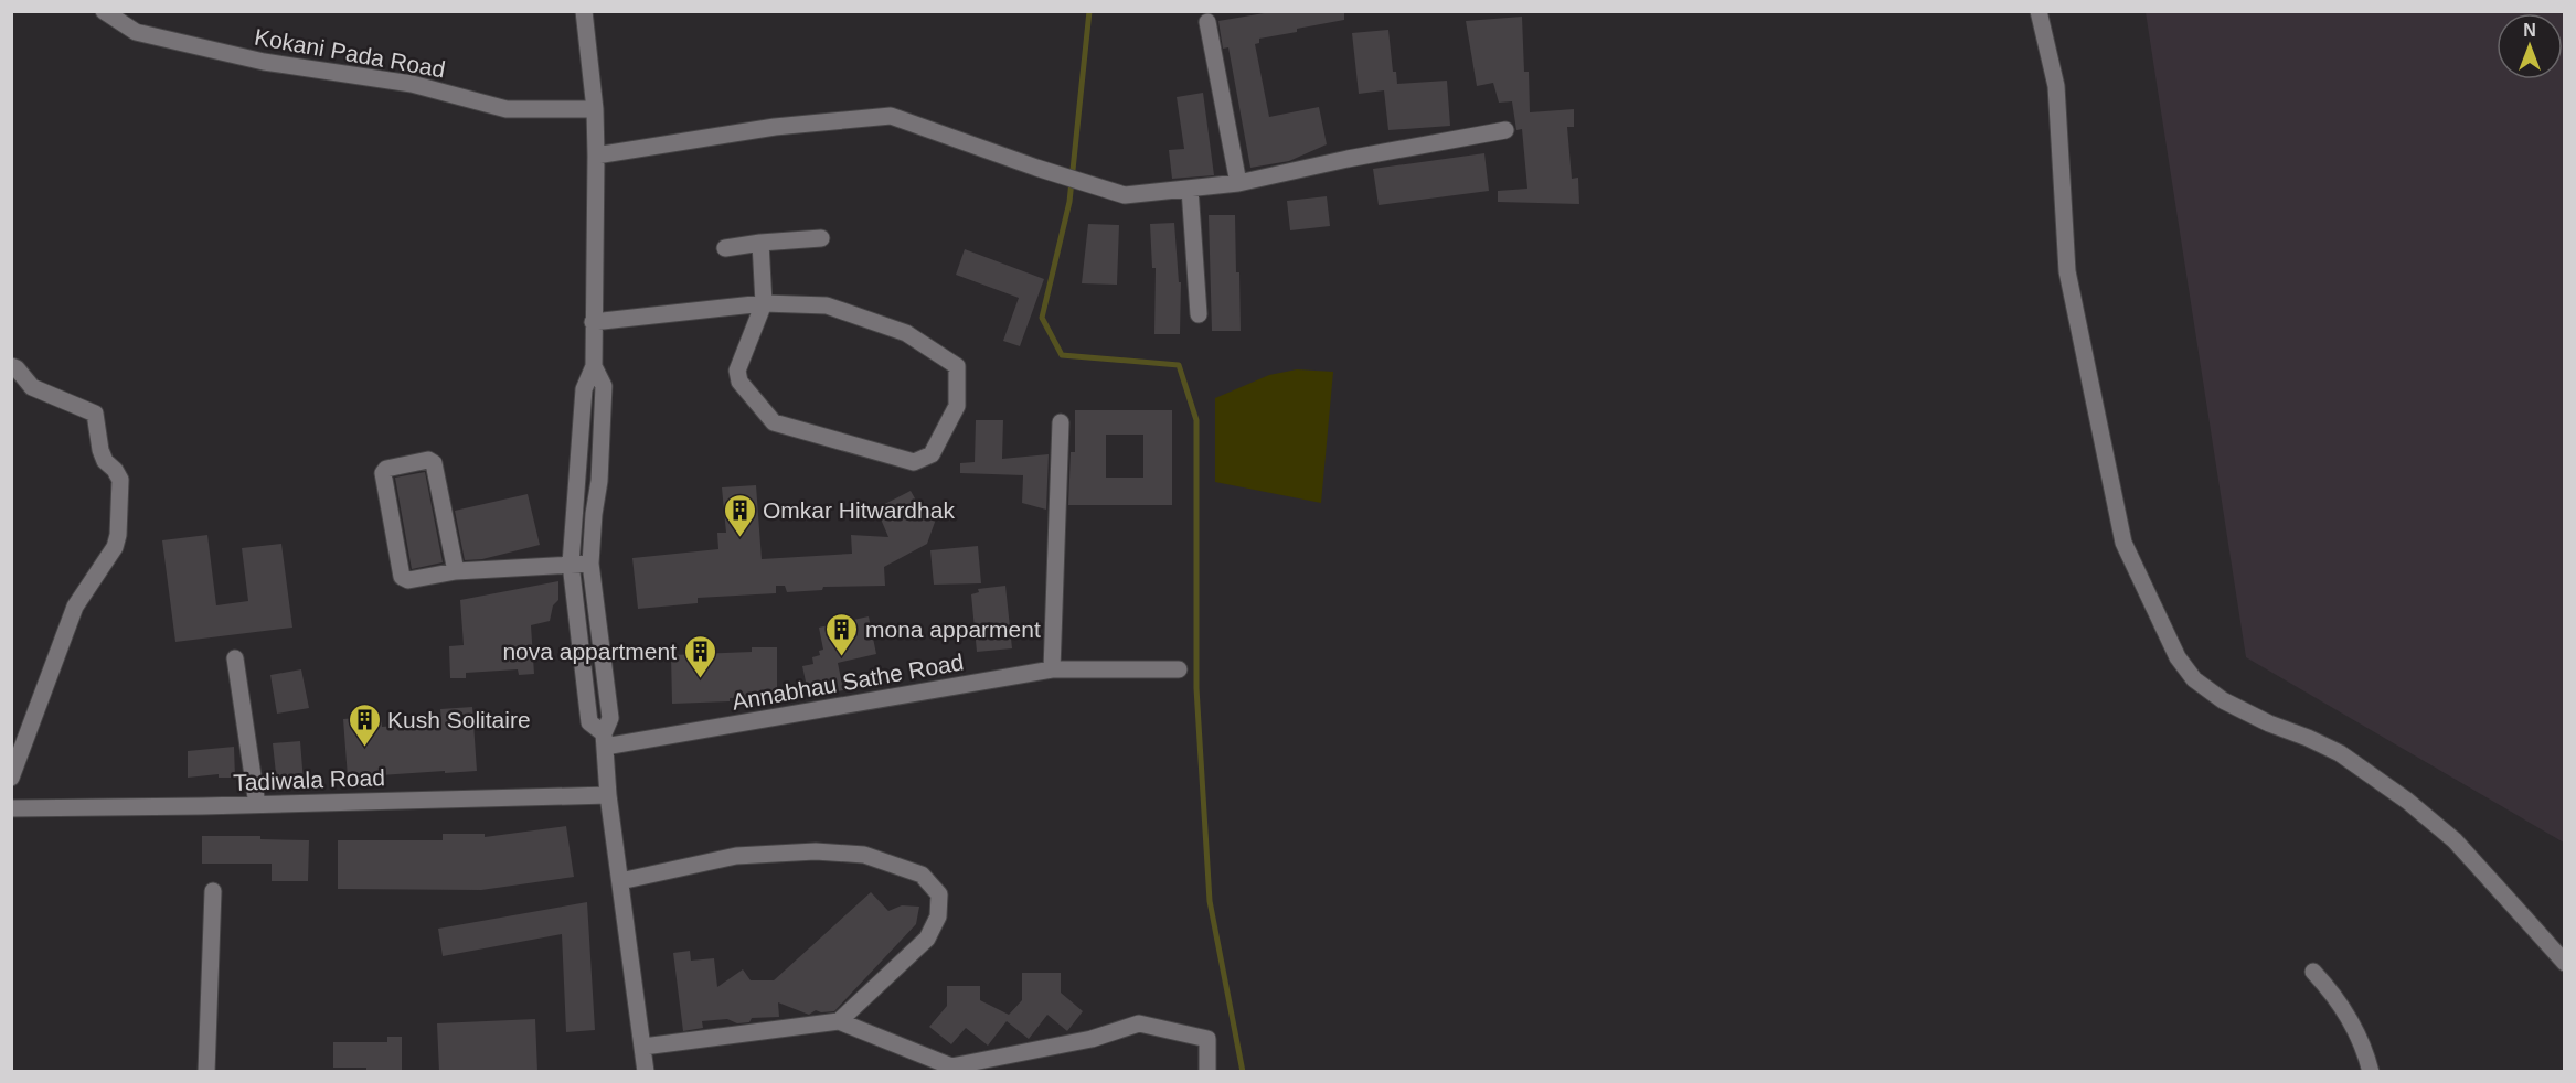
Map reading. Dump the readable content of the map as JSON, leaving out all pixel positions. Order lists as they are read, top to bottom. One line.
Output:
{"streets":{"street":["Kokani Pada Road","Annabhau Sathe Road","Tadiwala Road"]},"places":{"building":["Omkar Hitwardhak","mona apparment","nova appartment","Kush Solitaire"]},"north":"top"}
